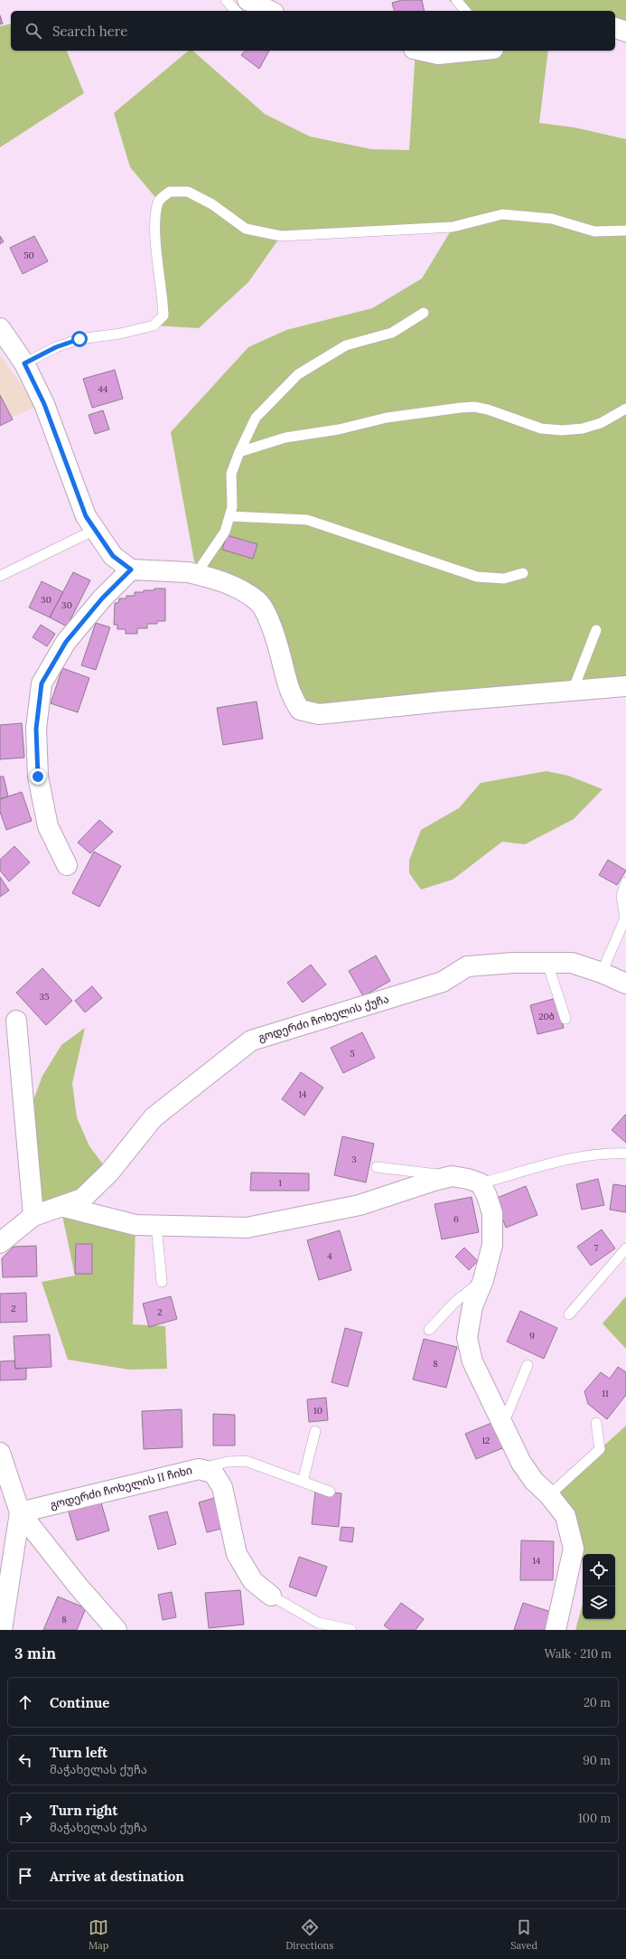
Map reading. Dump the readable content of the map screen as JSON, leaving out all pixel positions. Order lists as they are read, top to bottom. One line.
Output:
{"streets":{"street":["გოდერძი ჩოხელის ქუჩა","გოდერძი ჩოხელის II ჩიხი"]},"house_numbers":["50","44","30","30","35","20ბ","5","14","3","1","6","7","4","2","2","9","8","11","10","12","14","8"],"page":{"search":"Search here","heading":["3 min","Walk · 210 m"],"list":[["Continue","20 m"],["Turn left","მაჭახელას ქუჩა","90 m"],["Turn right","მაჭახელას ქუჩა","100 m"],"Arrive at destination"],"nav":["Map","Directions","Saved"]}}
